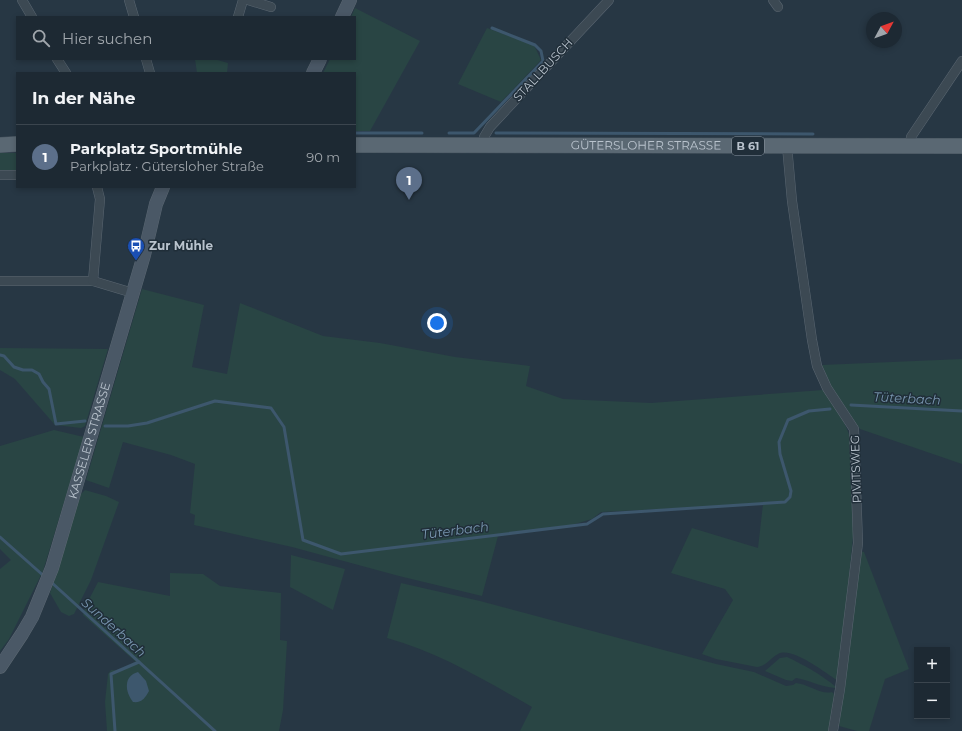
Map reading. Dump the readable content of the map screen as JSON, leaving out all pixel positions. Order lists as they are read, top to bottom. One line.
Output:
{"streets":{"main road":["GÜTERSLOHER STRASSE","B 61"],"street":["STALLBUSCH","KASSELER STRASSE","PIVITSWEG"]},"crossings":[["STALLBUSCH","GÜTERSLOHER STRASSE"],["GÜTERSLOHER STRASSE","PIVITSWEG"]],"water":["Tüterbach","Sunderbach"],"places":{"bus stop":["Zur Mühle"]},"north":"top right","page":{"search":"Hier suchen","heading":"In der Nähe","list":[{"mark":"1","name":"Parkplatz Sportmühle","note":"Parkplatz · Gütersloher Straße","value":"90 m"}],"pins":"1","map_buttons":["+","−"]}}
